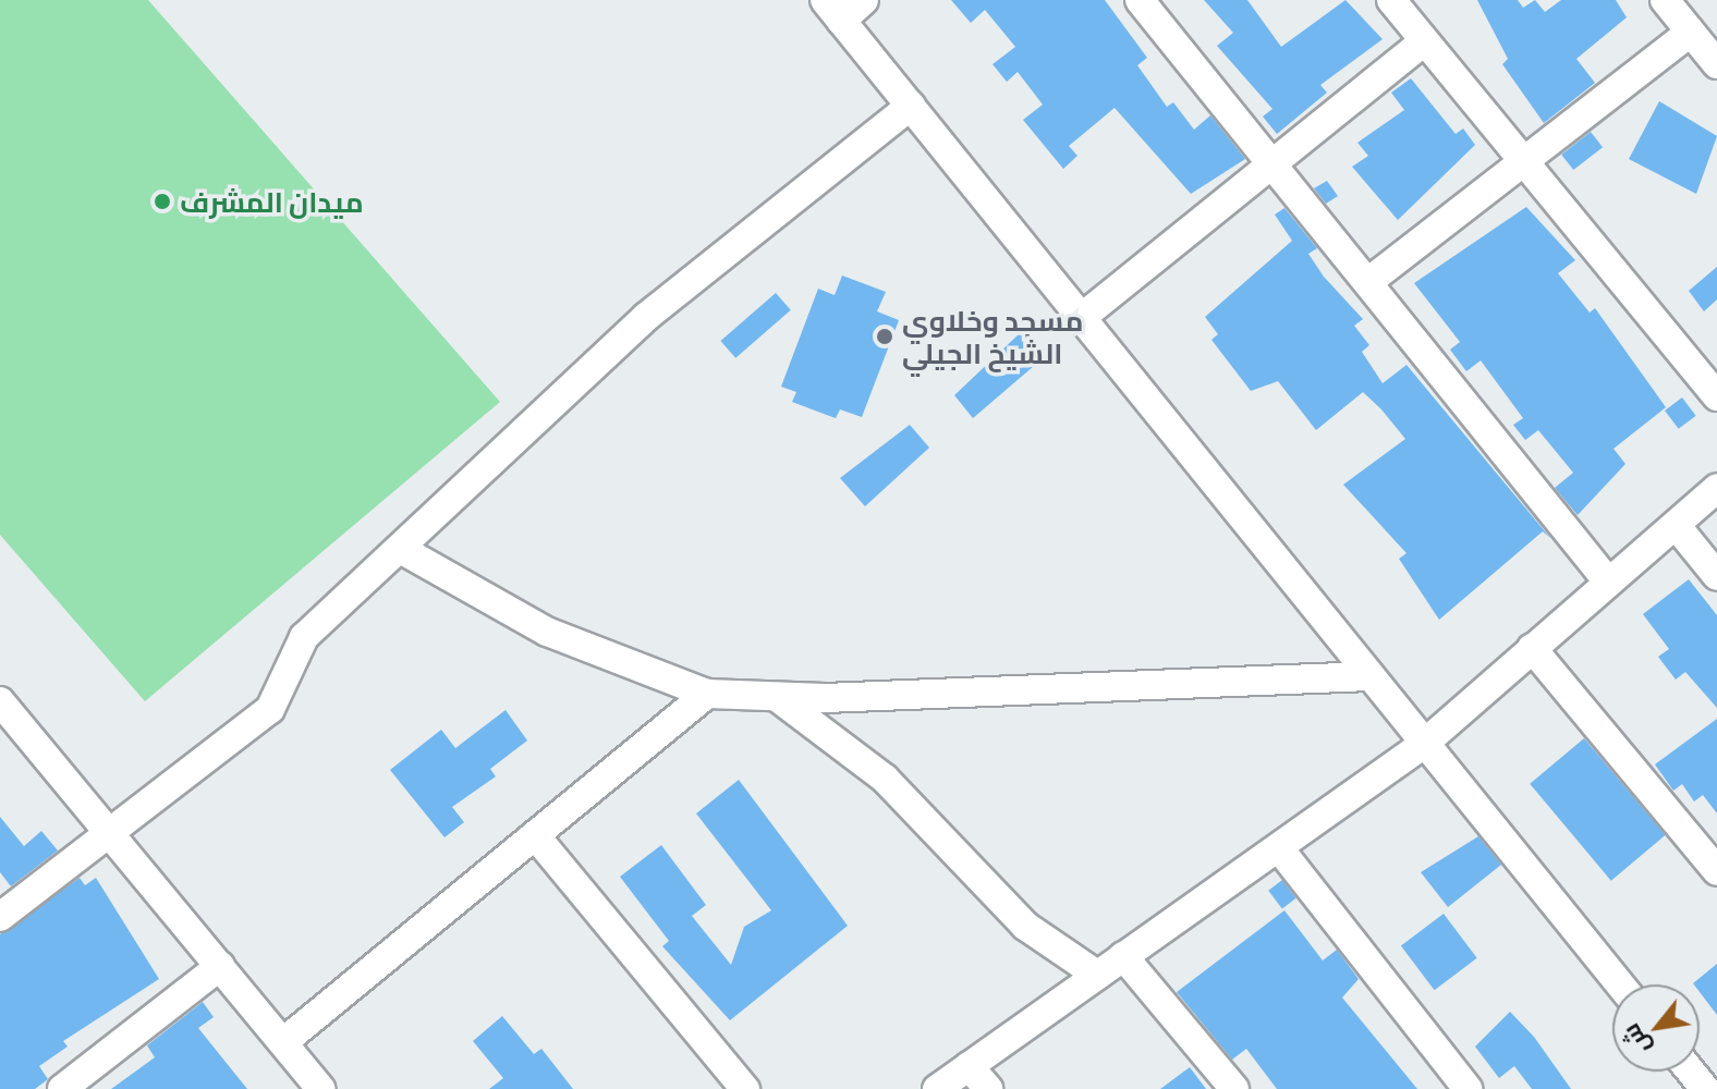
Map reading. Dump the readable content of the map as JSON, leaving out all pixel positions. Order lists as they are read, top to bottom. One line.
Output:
{"places":["ميدان المشرف","مسجد وخلاوي الشيخ الجيلي"],"north":"bottom left"}
